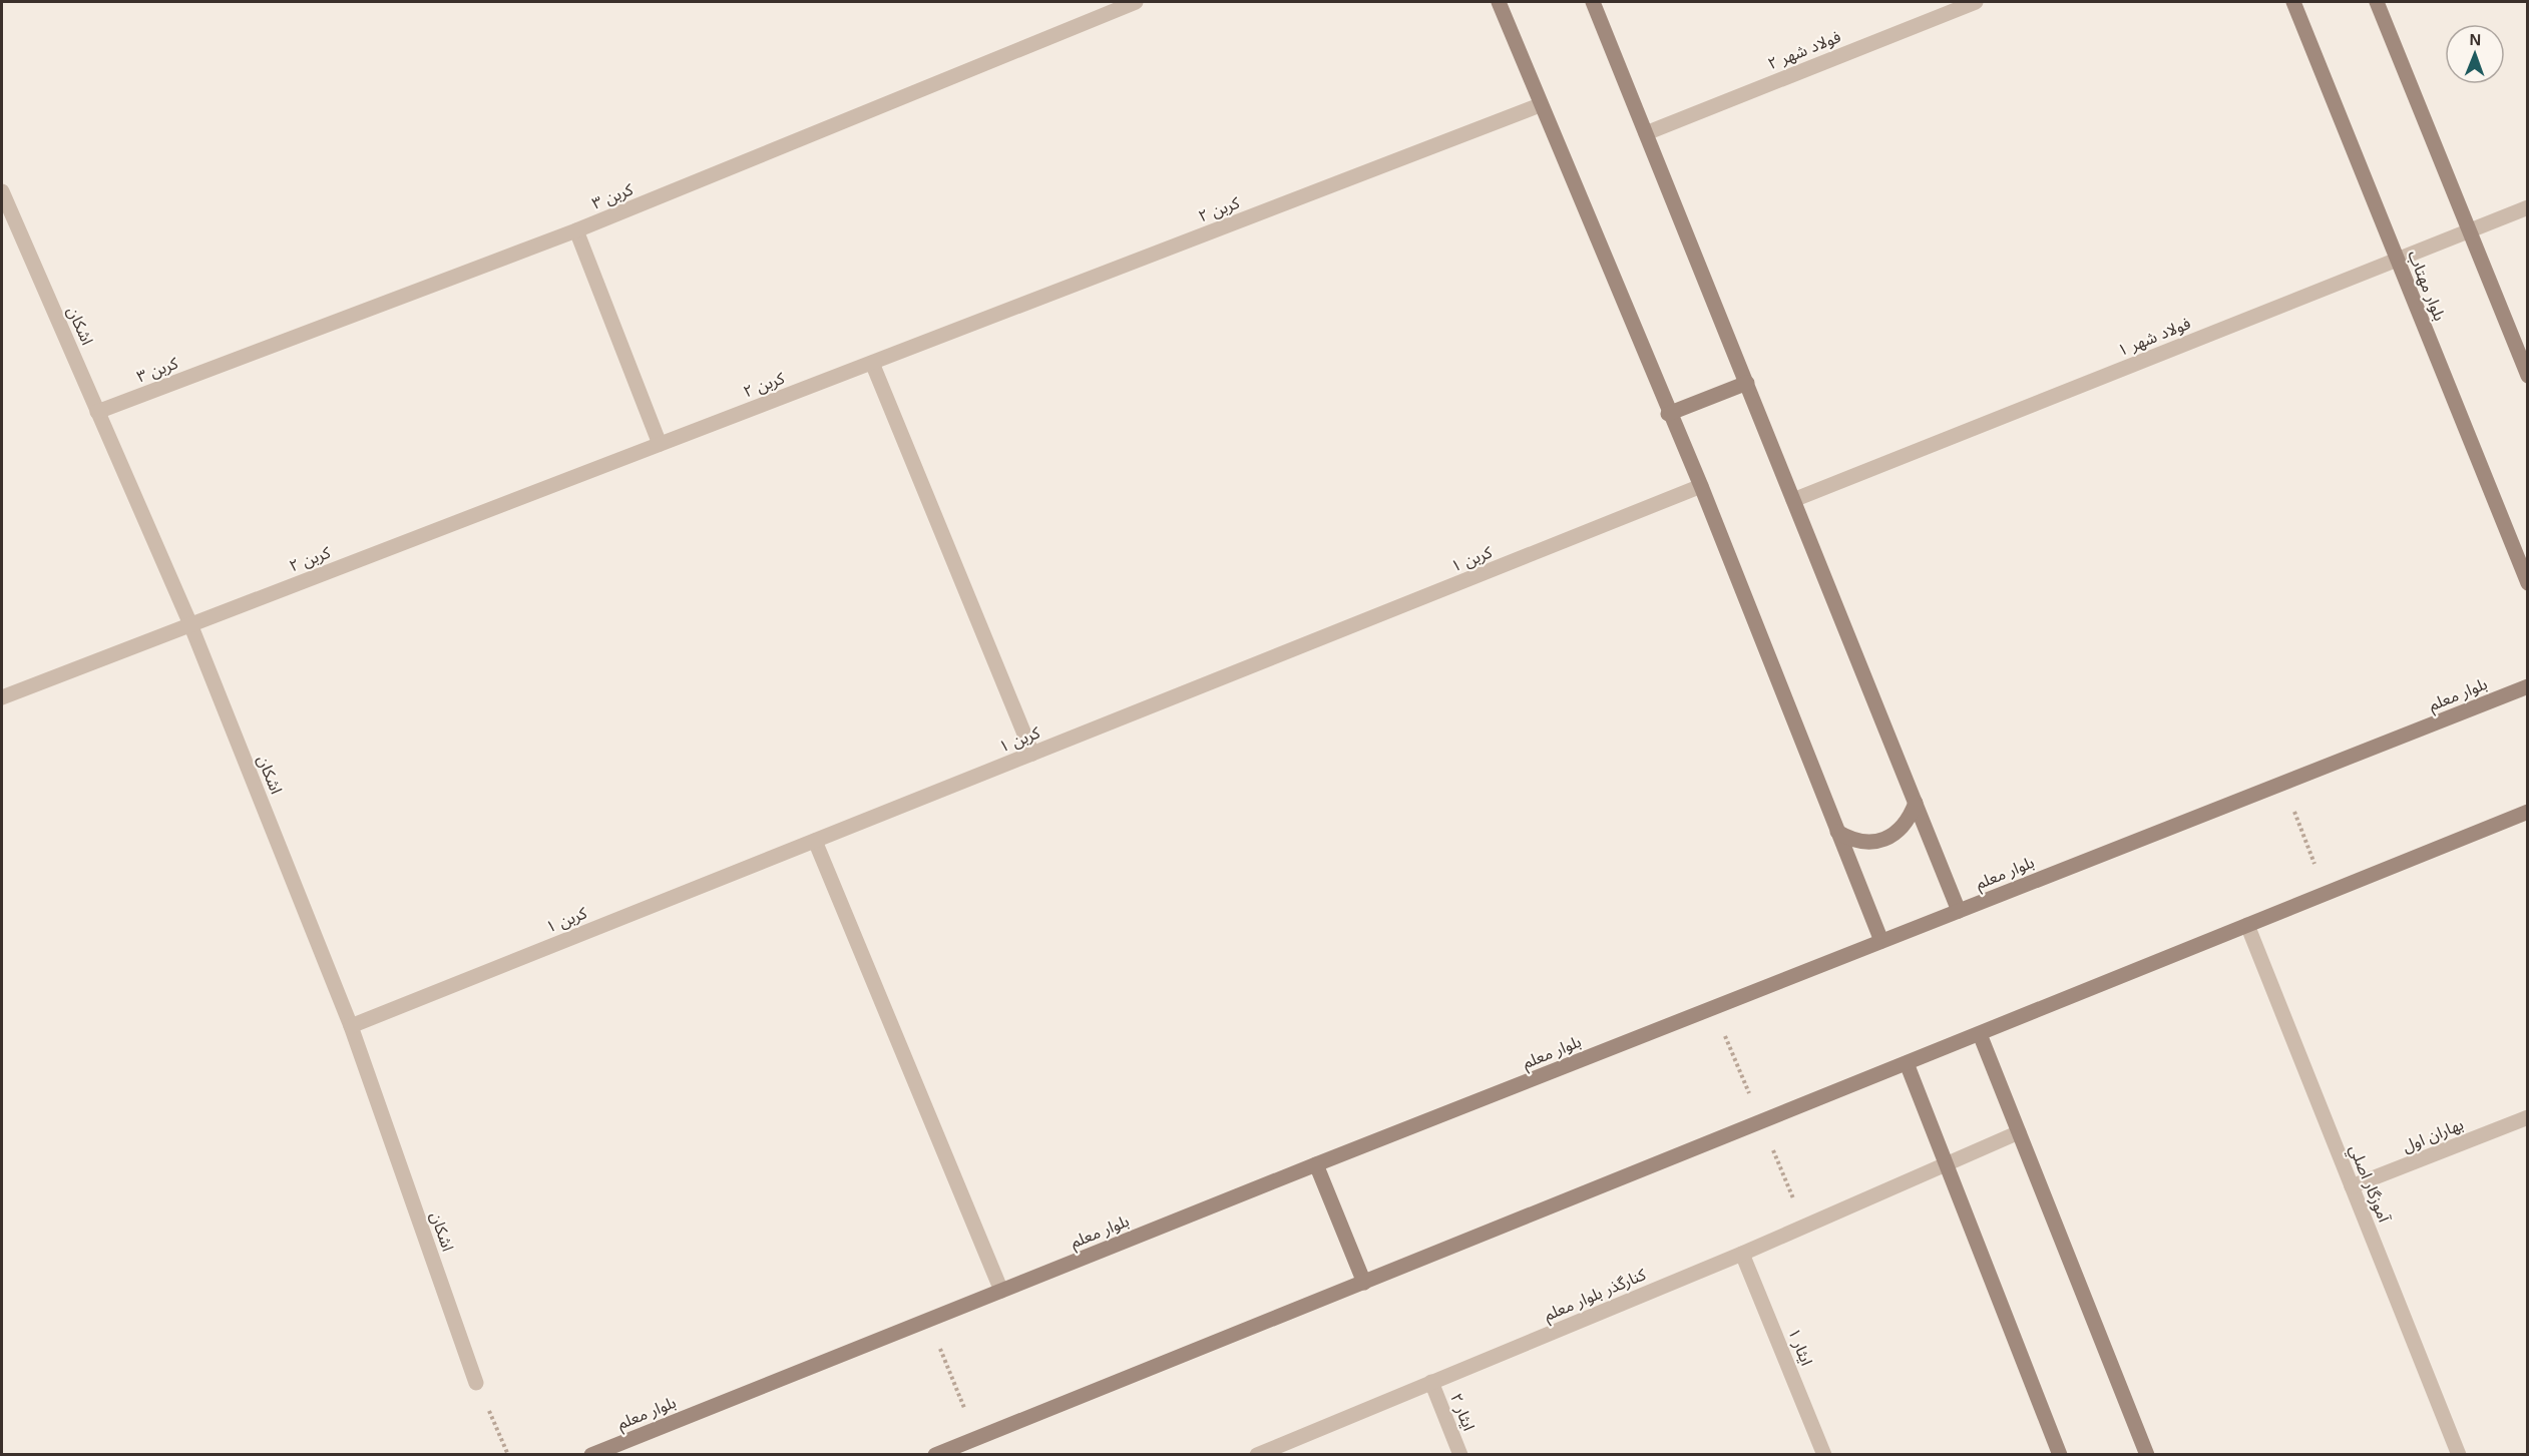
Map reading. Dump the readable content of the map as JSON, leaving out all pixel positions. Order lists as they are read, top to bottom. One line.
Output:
{"streets":{"street":["فولاد شهر ۲","کربن ۳","کربن ۲","بلوار مهتاب","اشکان","فولاد شهر ۱","کربن ۱","بلوار معلم","بهاران اول","آموزگار اصلي","کنارگذر بلوار معلم","ایثار ۱","ایثار ۲"]},"crossings":[["کربن ۳","اشکان"],["کربن ۲","اشکان"],["بلوار مهتاب","فولاد شهر ۱"],["اشکان","کربن ۱"],["بهاران اول","آموزگار اصلي"],["کنارگذر بلوار معلم","ایثار ۱"],["کنارگذر بلوار معلم","ایثار ۲"]],"north":"top"}
